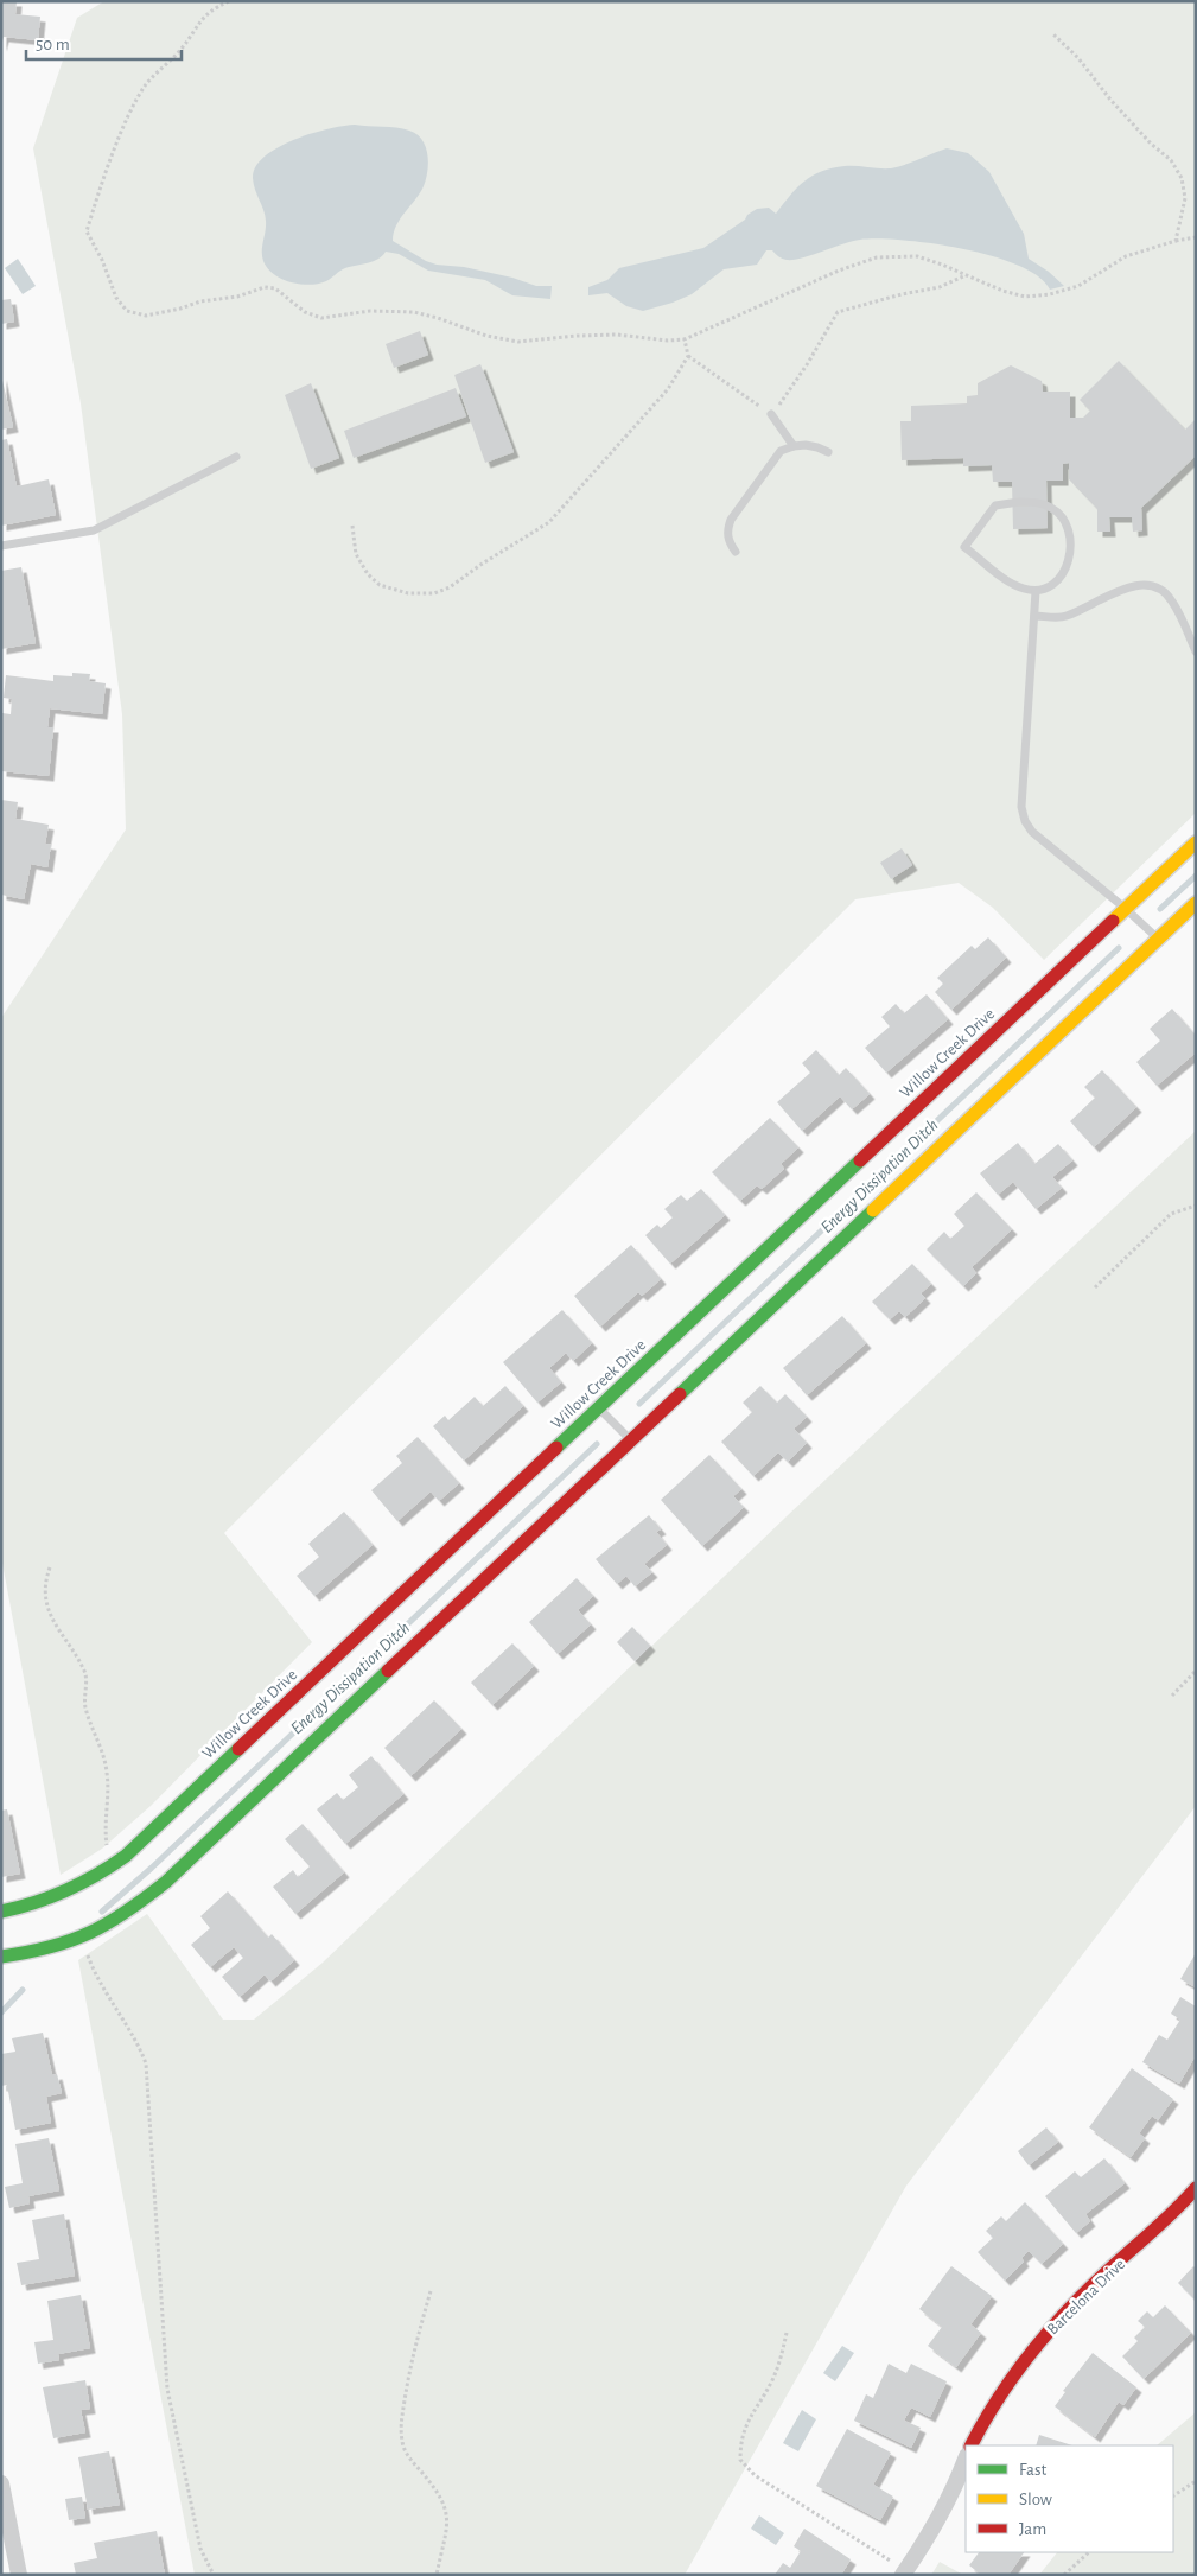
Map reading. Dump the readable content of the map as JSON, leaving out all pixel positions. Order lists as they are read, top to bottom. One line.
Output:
{"streets":{"street":["Willow Creek Drive","Barcelona Drive"]},"water":["Energy Dissipation Ditch"],"legend":["Fast","Slow","Jam"],"scale_bar":"50 m"}
